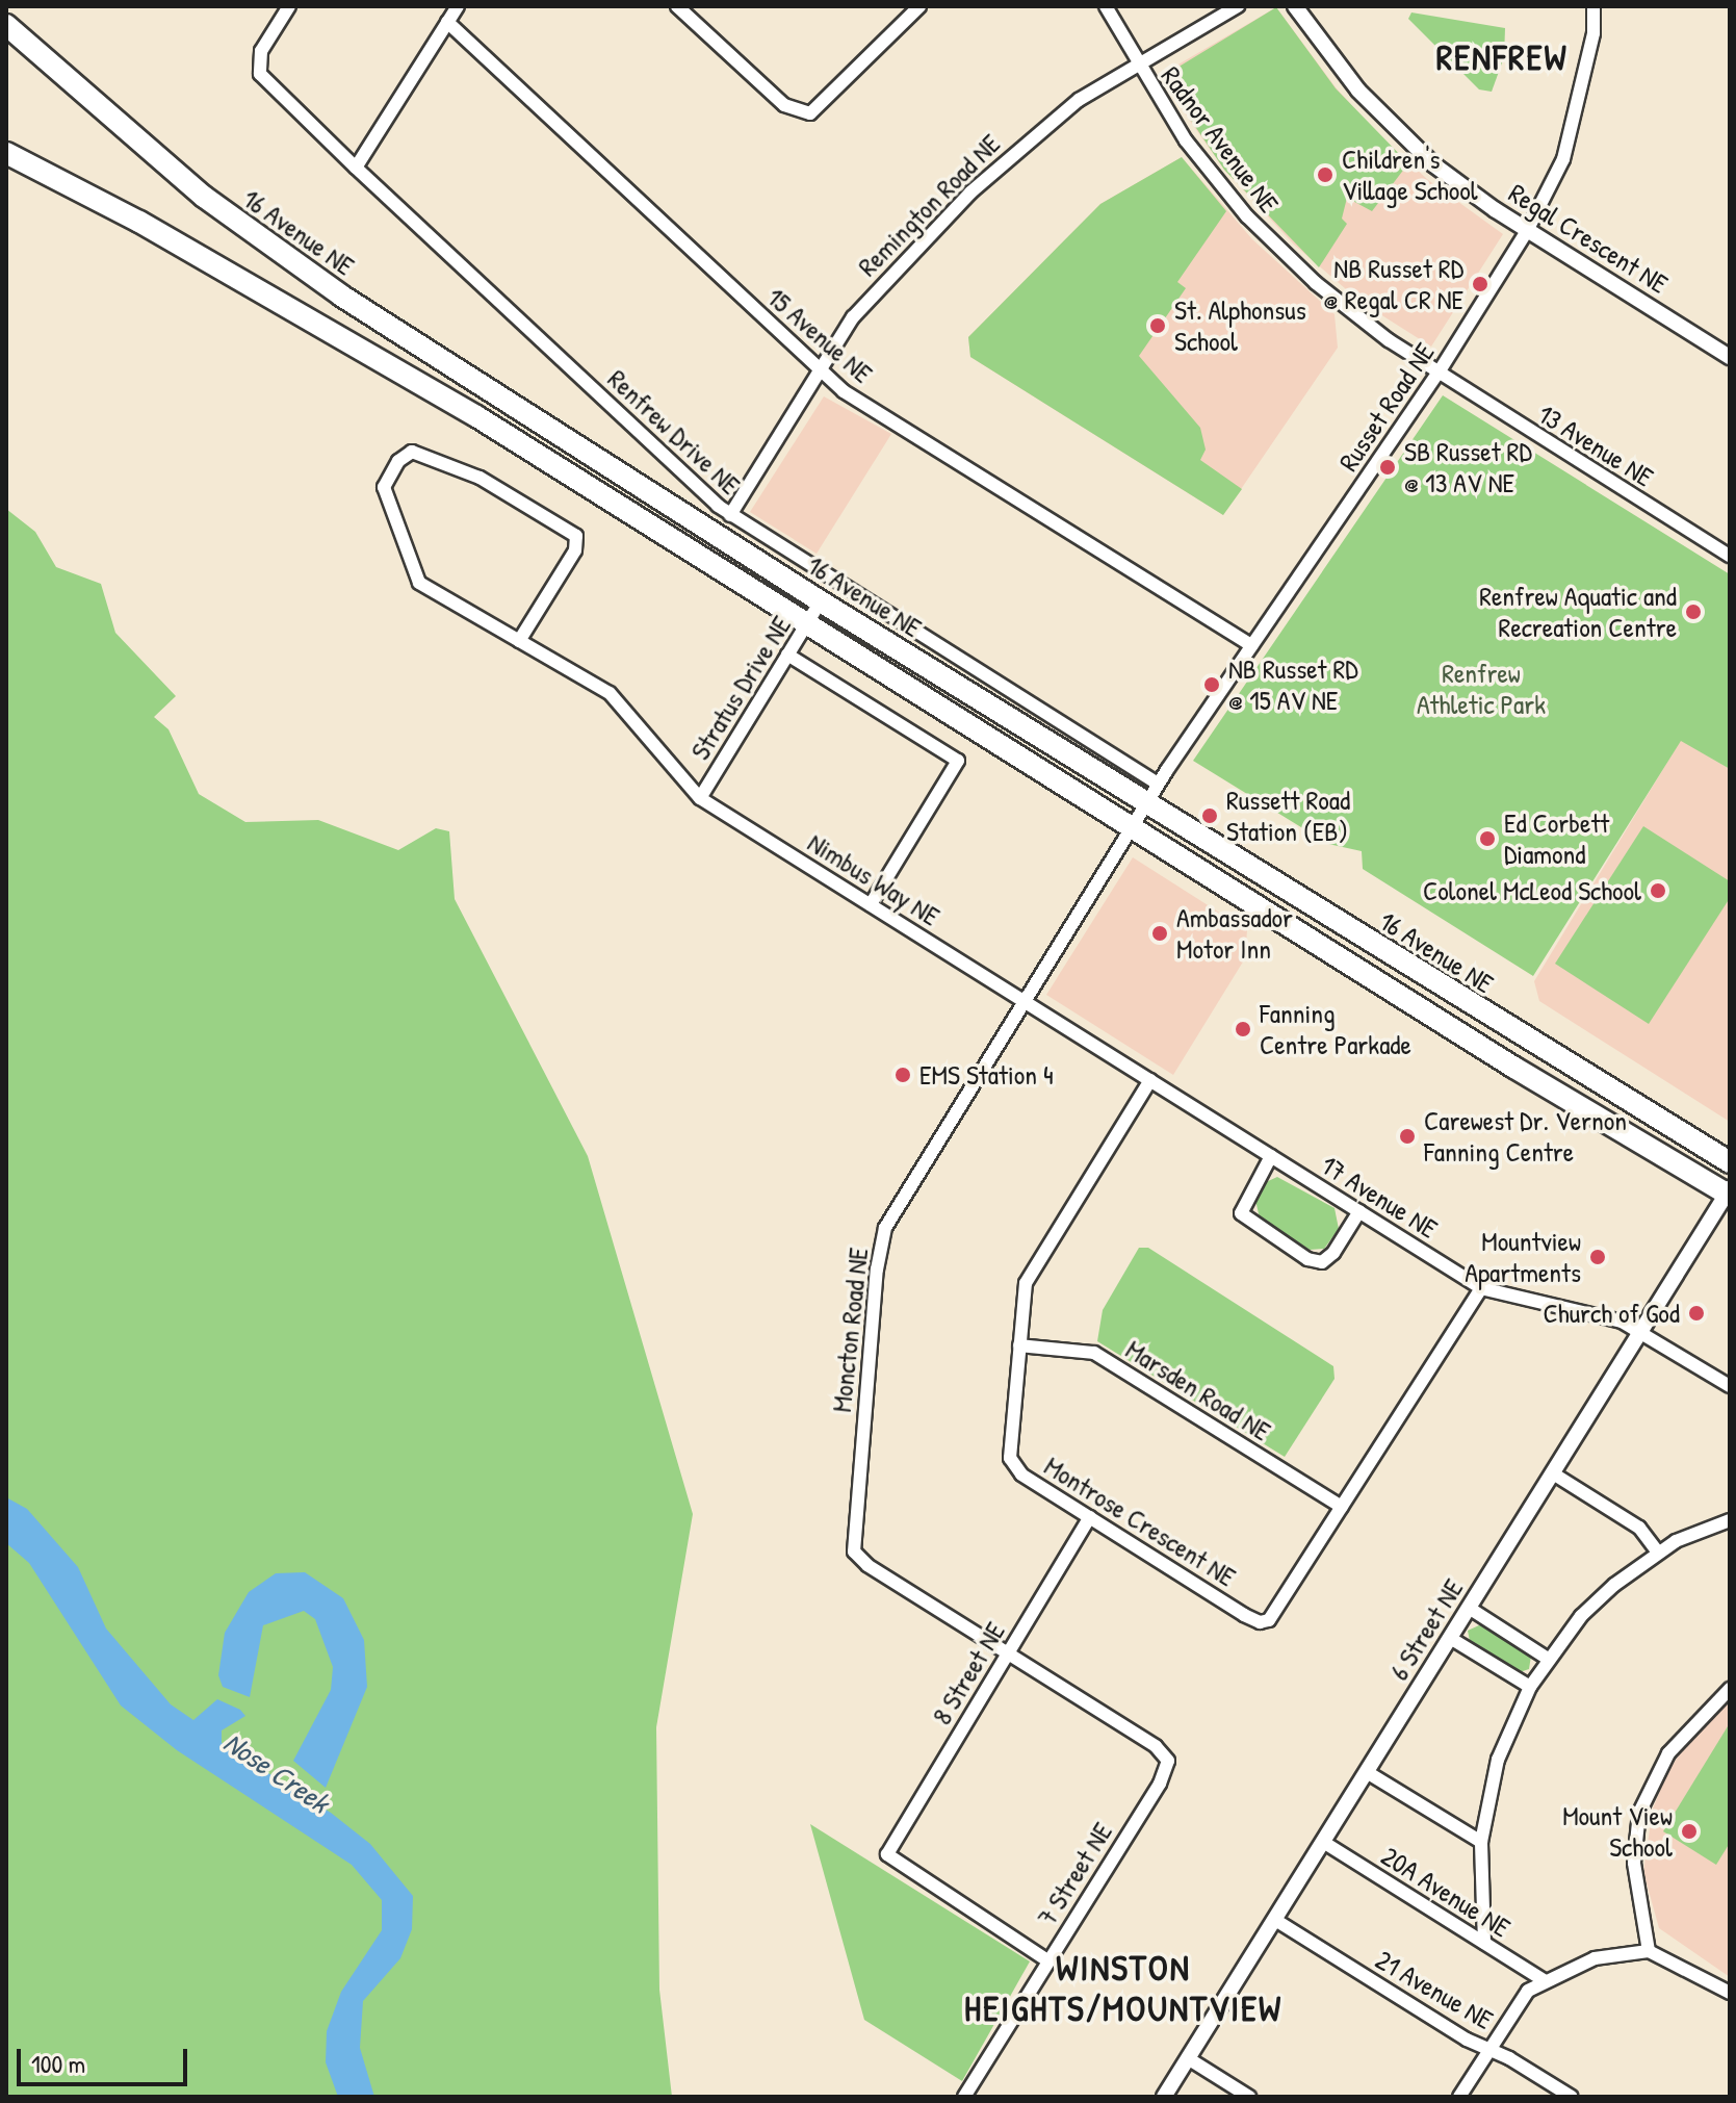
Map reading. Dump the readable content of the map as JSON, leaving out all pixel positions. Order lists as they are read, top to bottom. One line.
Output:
{"streets":{"highway":["16 Avenue NE"],"street":["Radnor Avenue NE","Remington Road NE","Regal Crescent NE","15 Avenue NE","Russet Road NE","Renfrew Drive NE","13 Avenue NE","Stratus Drive NE","Nimbus Way NE","17 Avenue NE","Moncton Road NE","Marsden Road NE","Montrose Crescent NE","6 Street NE","8 Street NE","7 Street NE","20A Avenue NE","21 Avenue NE"]},"crossings":[["Radnor Avenue NE","Remington Road NE"],["Radnor Avenue NE","Russet Road NE"],["Radnor Avenue NE","13 Avenue NE"],["Remington Road NE","15 Avenue NE"],["Remington Road NE","Renfrew Drive NE"],["16 Avenue NE","Russet Road NE"],["16 Avenue NE","Stratus Drive NE"],["16 Avenue NE","Moncton Road NE"],["16 Avenue NE","6 Street NE"],["Regal Crescent NE","Russet Road NE"],["15 Avenue NE","Russet Road NE"],["Russet Road NE","Renfrew Drive NE"],["Russet Road NE","13 Avenue NE"],["Russet Road NE","Moncton Road NE"],["Stratus Drive NE","Nimbus Way NE"],["Nimbus Way NE","17 Avenue NE"],["Nimbus Way NE","Moncton Road NE"],["17 Avenue NE","Moncton Road NE"],["17 Avenue NE","Montrose Crescent NE"],["17 Avenue NE","6 Street NE"],["Moncton Road NE","8 Street NE"],["Moncton Road NE","7 Street NE"],["Marsden Road NE","Montrose Crescent NE"],["Montrose Crescent NE","8 Street NE"],["6 Street NE","20A Avenue NE"],["6 Street NE","21 Avenue NE"],["8 Street NE","7 Street NE"]],"districts":["RENFREW","WINSTON HEIGHTS/MOUNTVIEW"],"water":["Nose Creek"],"parks":["Renfrew Athletic Park"],"places":["Children's Village School","NB Russet RD @ Regal CR NE","St. Alphonsus School","SB Russet RD @ 13 AV NE","Renfrew Aquatic and Recreation Centre","NB Russet RD @ 15 AV NE","Russett Road Station (EB)","Ed Corbett Diamond","Colonel McLeod School","Ambassador Motor Inn","Fanning Centre Parkade","EMS Station 4","Carewest Dr. Vernon Fanning Centre","Mountview Apartments","Church of God","Mount View School"],"scale_bar":"100 m"}
